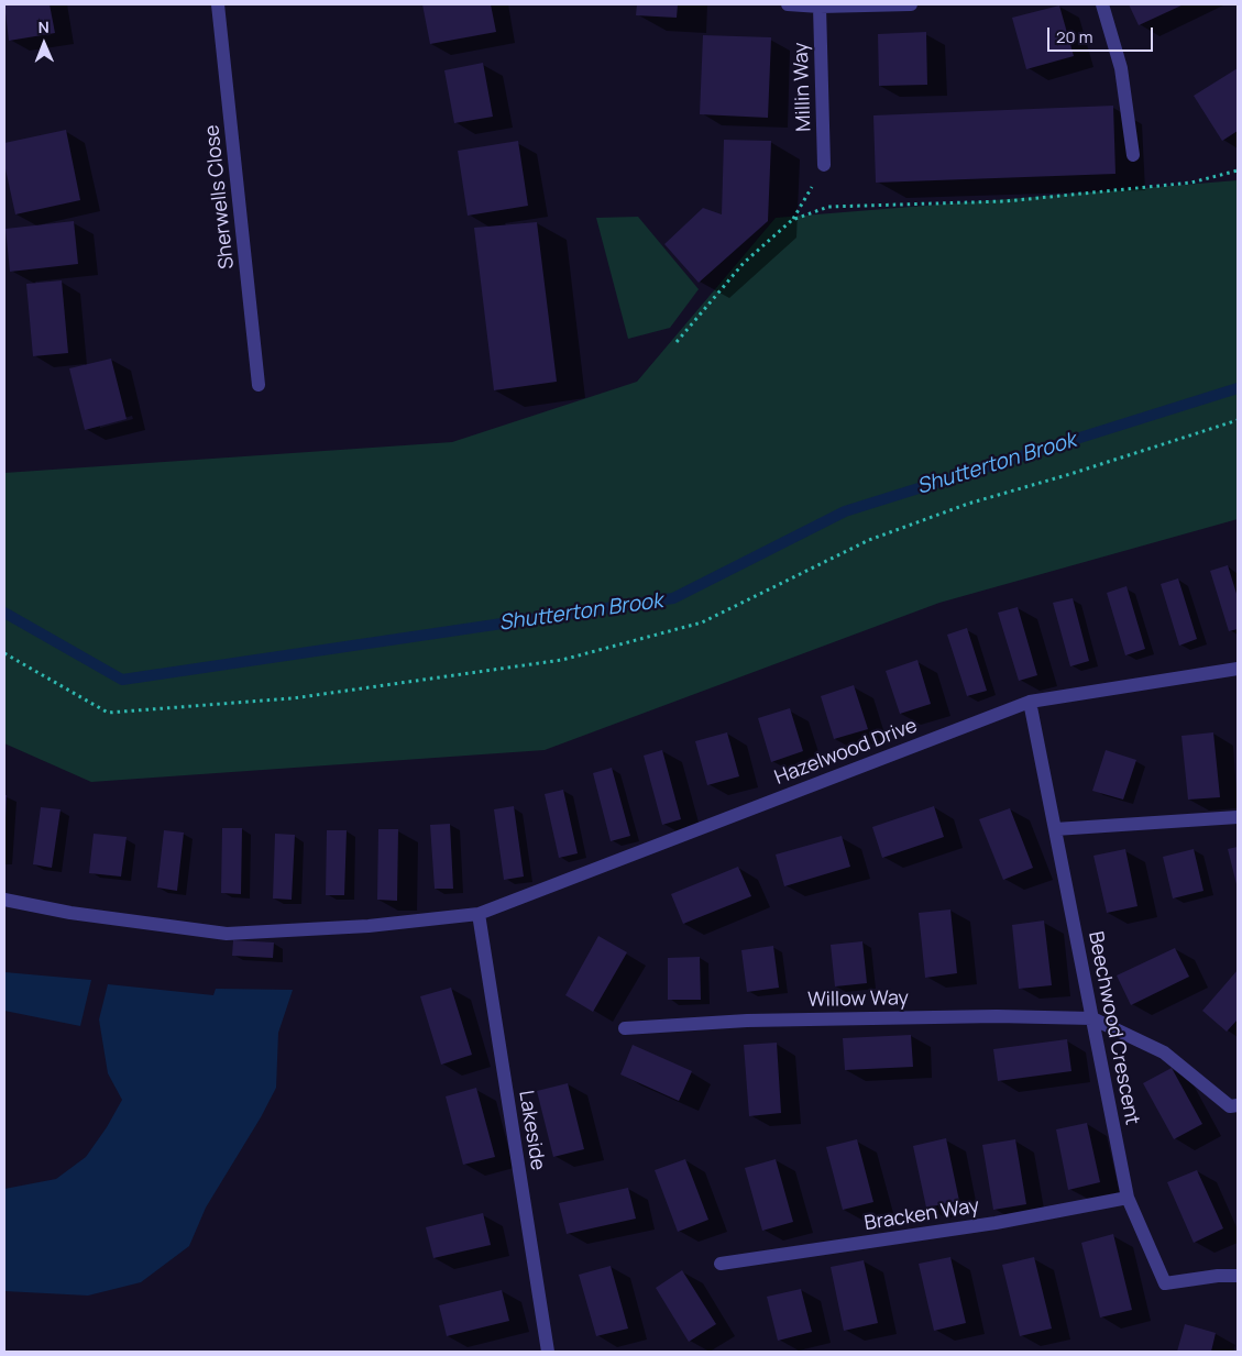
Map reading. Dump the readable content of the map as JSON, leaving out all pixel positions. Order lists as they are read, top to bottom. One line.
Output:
{"streets":{"street":["Millin Way","Sherwells Close","Hazelwood Drive","Willow Way","Beechwood Crescent","Lakeside","Bracken Way"]},"crossings":[["Hazelwood Drive","Beechwood Crescent"],["Hazelwood Drive","Lakeside"],["Willow Way","Beechwood Crescent"],["Beechwood Crescent","Bracken Way"]],"water":["Shutterton Brook"],"scale_bar":"20 m","north":"top"}
